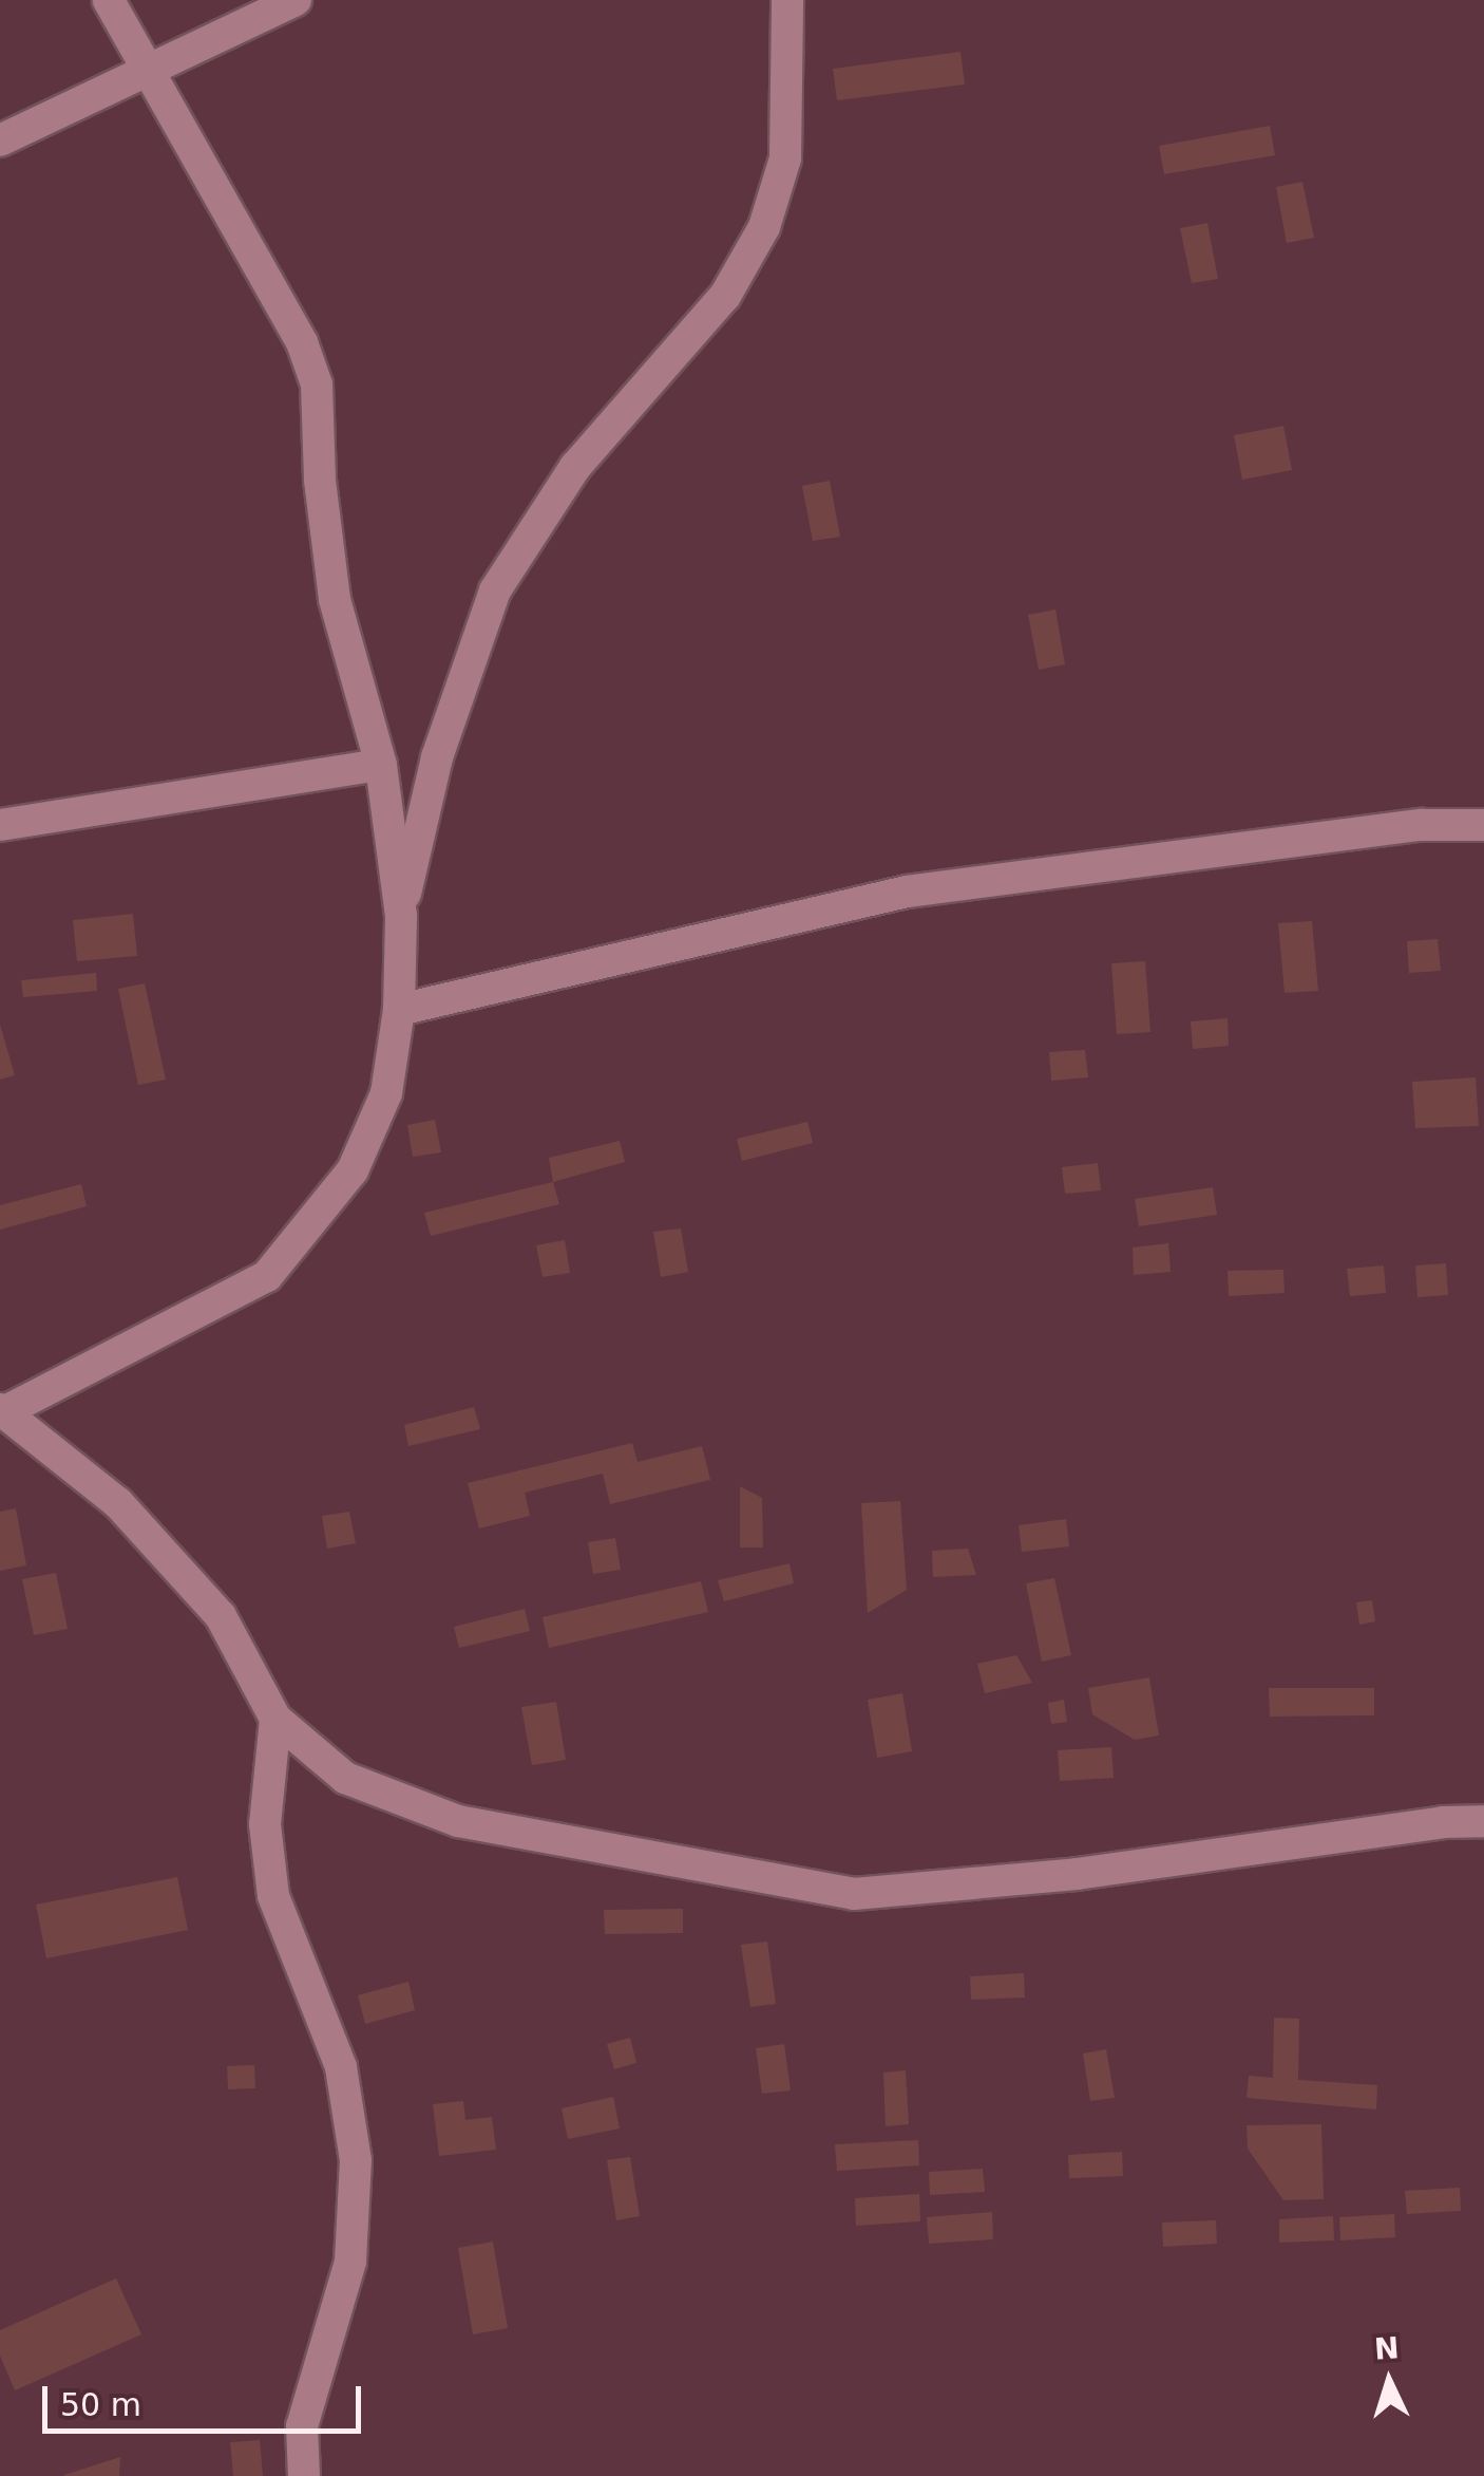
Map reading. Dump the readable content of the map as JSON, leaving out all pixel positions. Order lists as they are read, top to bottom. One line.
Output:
{"scale_bar":"50 m","north":"top"}
